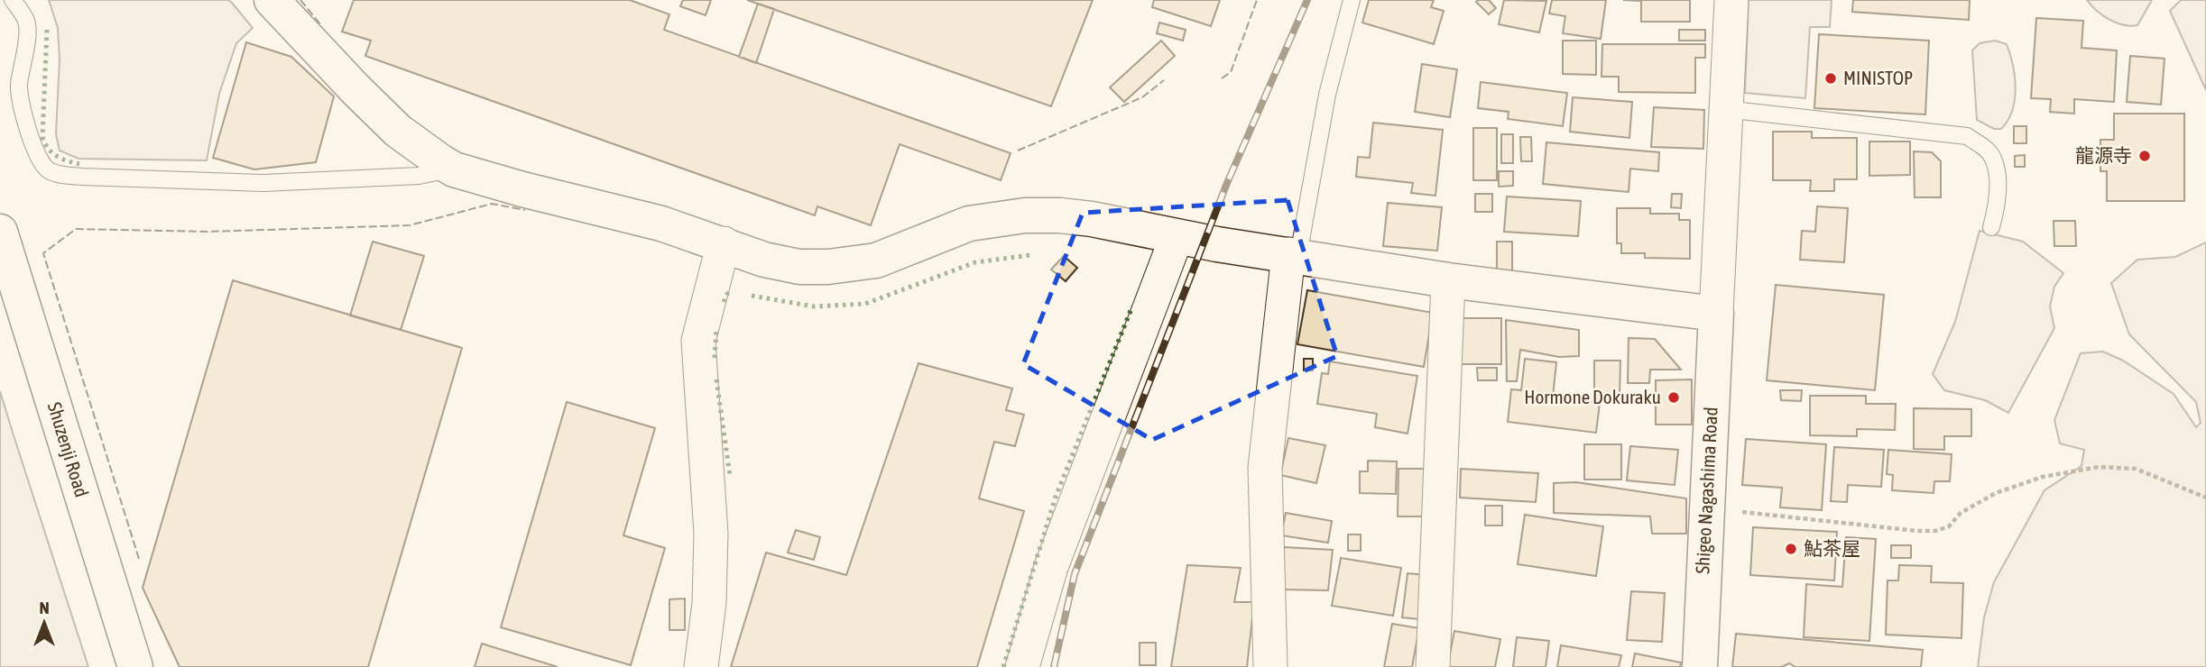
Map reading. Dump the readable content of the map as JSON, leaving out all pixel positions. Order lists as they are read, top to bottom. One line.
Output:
{"streets":{"main road":["Shuzenji Road","Shigeo Nagashima Road"]},"places":["MINISTOP","龍源寺","Hormone Dokuraku","鮎茶屋"],"north":"top"}
